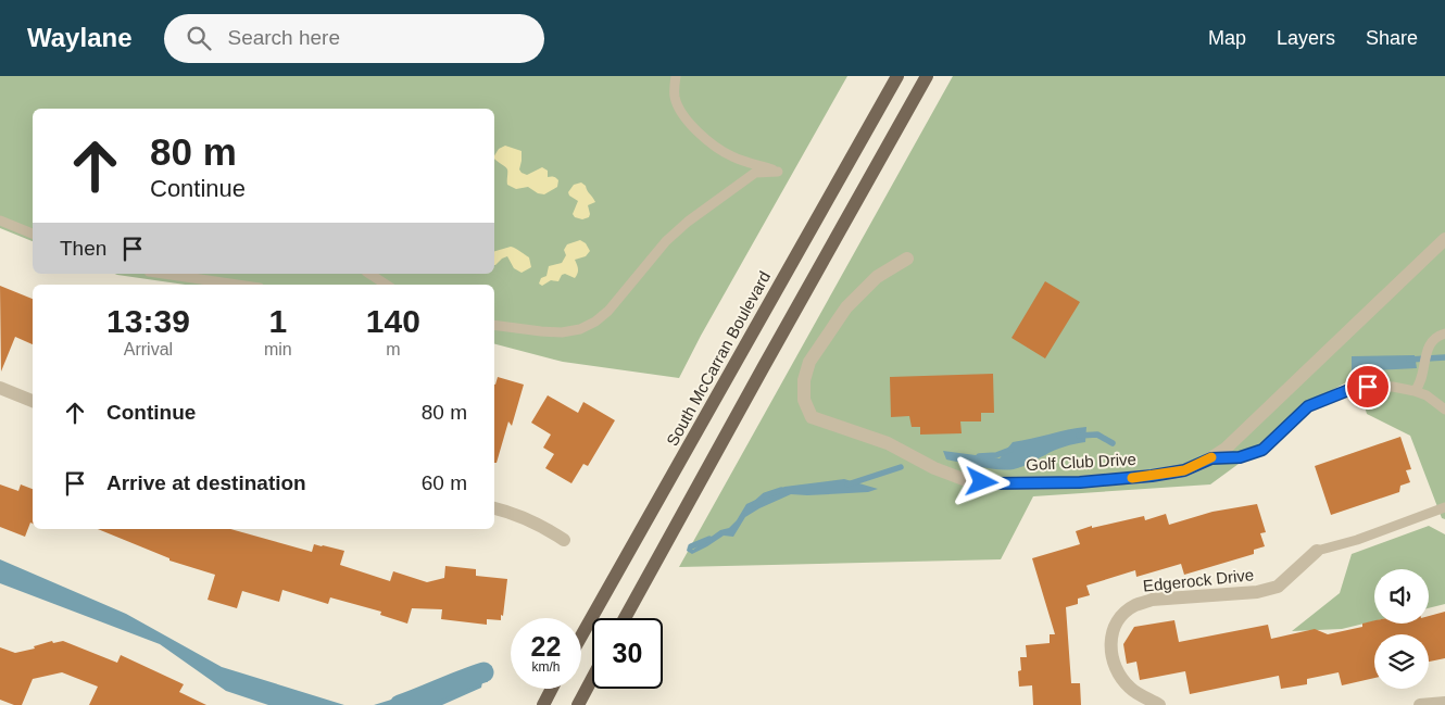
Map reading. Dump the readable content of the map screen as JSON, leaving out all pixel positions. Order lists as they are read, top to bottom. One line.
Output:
{"streets":{"main road":["South McCarran Boulevard"],"street":["Golf Club Drive","Edgerock Drive"]},"page":{"header":"Waylane","search":"Search here","nav":["Map","Layers","Share"],"turn":["80 m","Continue"],"then":"Then","eta":["13:39","Arrival","1","min","140","m"],"list":[{"name":"Continue","value":"80 m"},{"name":"Arrive at destination","value":"60 m"}],"speed":"22 km/h","limit":"30"}}
